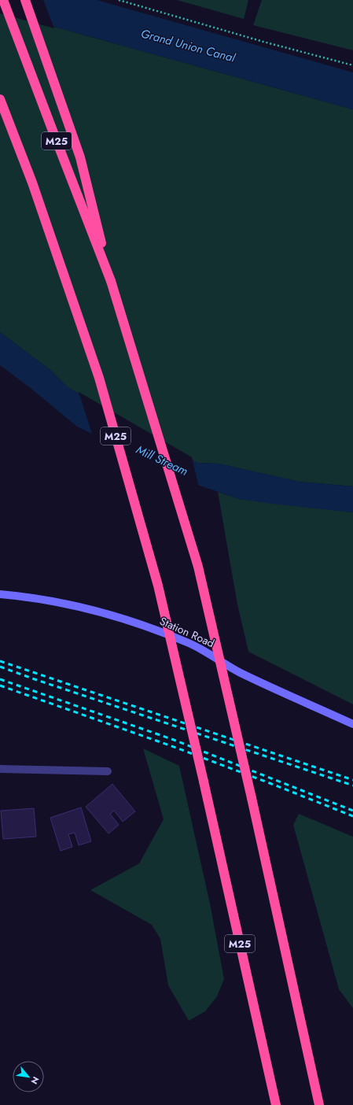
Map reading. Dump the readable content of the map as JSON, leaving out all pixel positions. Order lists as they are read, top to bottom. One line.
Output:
{"streets":{"highway":["M25"],"street":["Station Road"]},"water":["Grand Union Canal","Mill Stream"],"north":"bottom right"}
